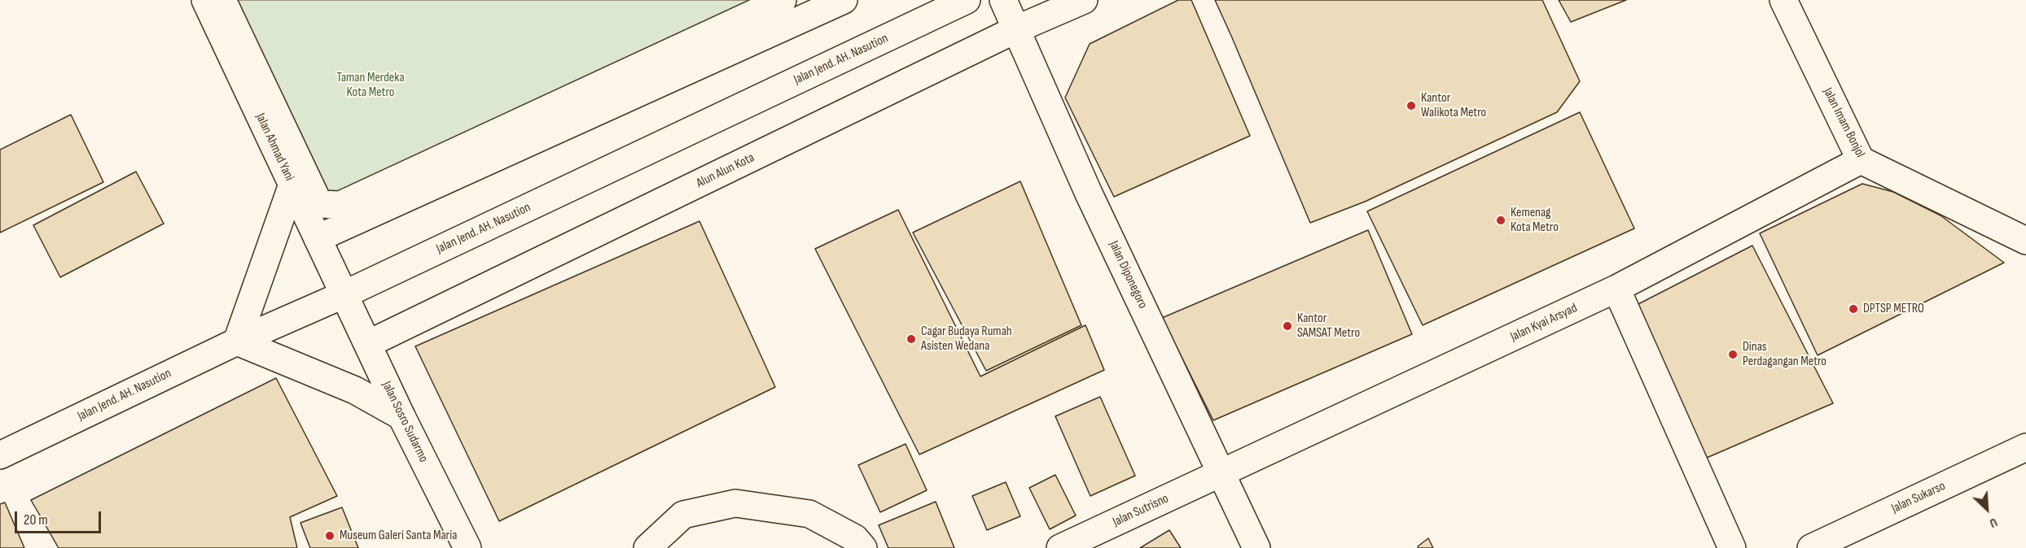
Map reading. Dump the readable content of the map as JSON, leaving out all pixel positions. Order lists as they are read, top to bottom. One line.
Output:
{"streets":{"main road":["Jalan Jend. AH. Nasution","Jalan Imam Bonjol","Jalan Ahmad Yani","Alun Alun Kota","Jalan Diponegoro","Jalan Kyai Arsyad","Jalan Sosro Sudarmo","Jalan Sukarso","Jalan Sutrisno"]},"crossings":[["Jalan Jend. AH. Nasution","Jalan Ahmad Yani"],["Jalan Jend. AH. Nasution","Jalan Sosro Sudarmo"],["Jalan Imam Bonjol","Jalan Kyai Arsyad"],["Jalan Ahmad Yani","Jalan Sosro Sudarmo"],["Alun Alun Kota","Jalan Diponegoro"],["Alun Alun Kota","Jalan Sosro Sudarmo"],["Jalan Diponegoro","Jalan Kyai Arsyad"],["Jalan Diponegoro","Jalan Sutrisno"],["Jalan Kyai Arsyad","Jalan Sutrisno"]],"parks":["Taman Merdeka Kota Metro"],"places":["Kantor Walikota Metro","Kemenag Kota Metro","DPTSP METRO","Kantor SAMSAT Metro","Cagar Budaya Rumah Asisten Wedana","Dinas Perdagangan Metro","Museum Galeri Santa Maria"],"scale_bar":"20 m","north":"bottom right"}
